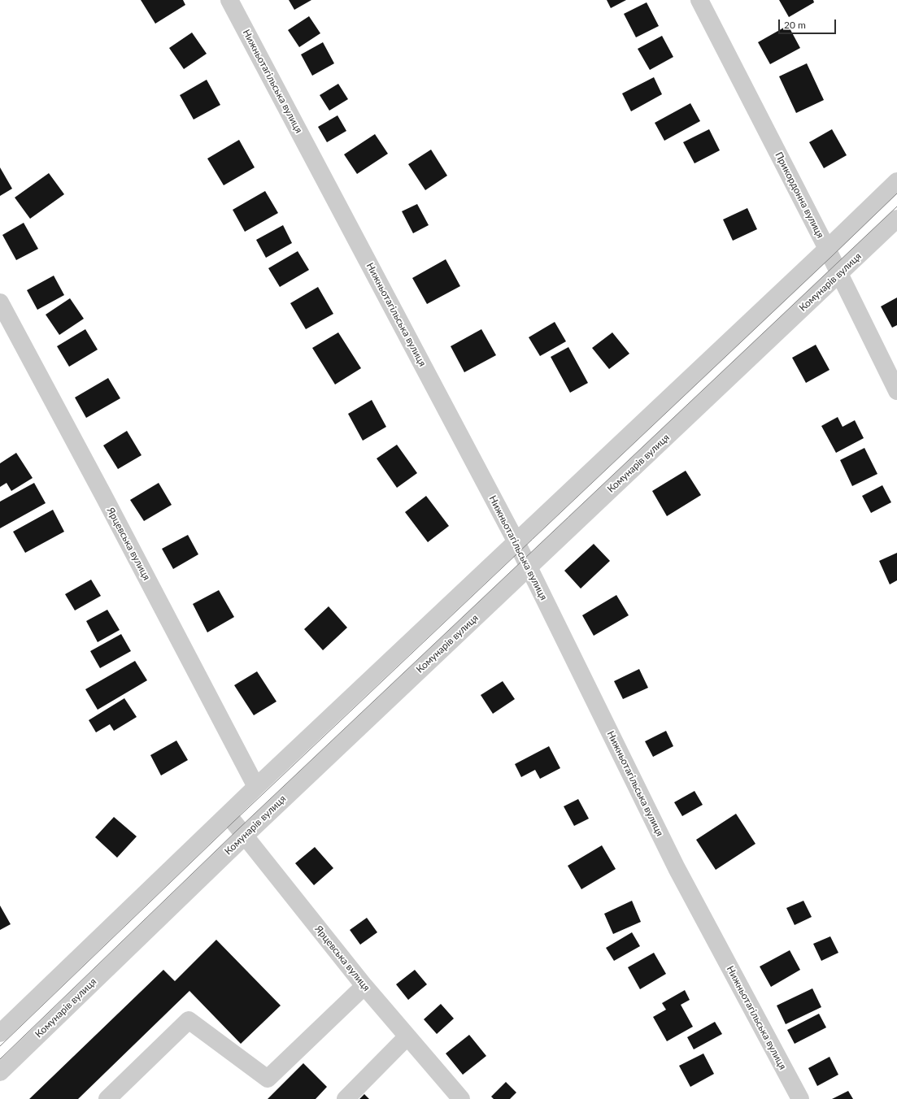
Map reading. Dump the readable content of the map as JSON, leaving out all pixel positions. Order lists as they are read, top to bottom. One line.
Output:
{"streets":{"street":["Нижньотагільська вулиця","Прикордонна вулиця","Комунарів вулиця","Ярцевська вулиця"]},"crossings":[["Нижньотагільська вулиця","Комунарів вулиця"],["Прикордонна вулиця","Комунарів вулиця"],["Комунарів вулиця","Ярцевська вулиця"]],"scale_bar":"20 m"}
